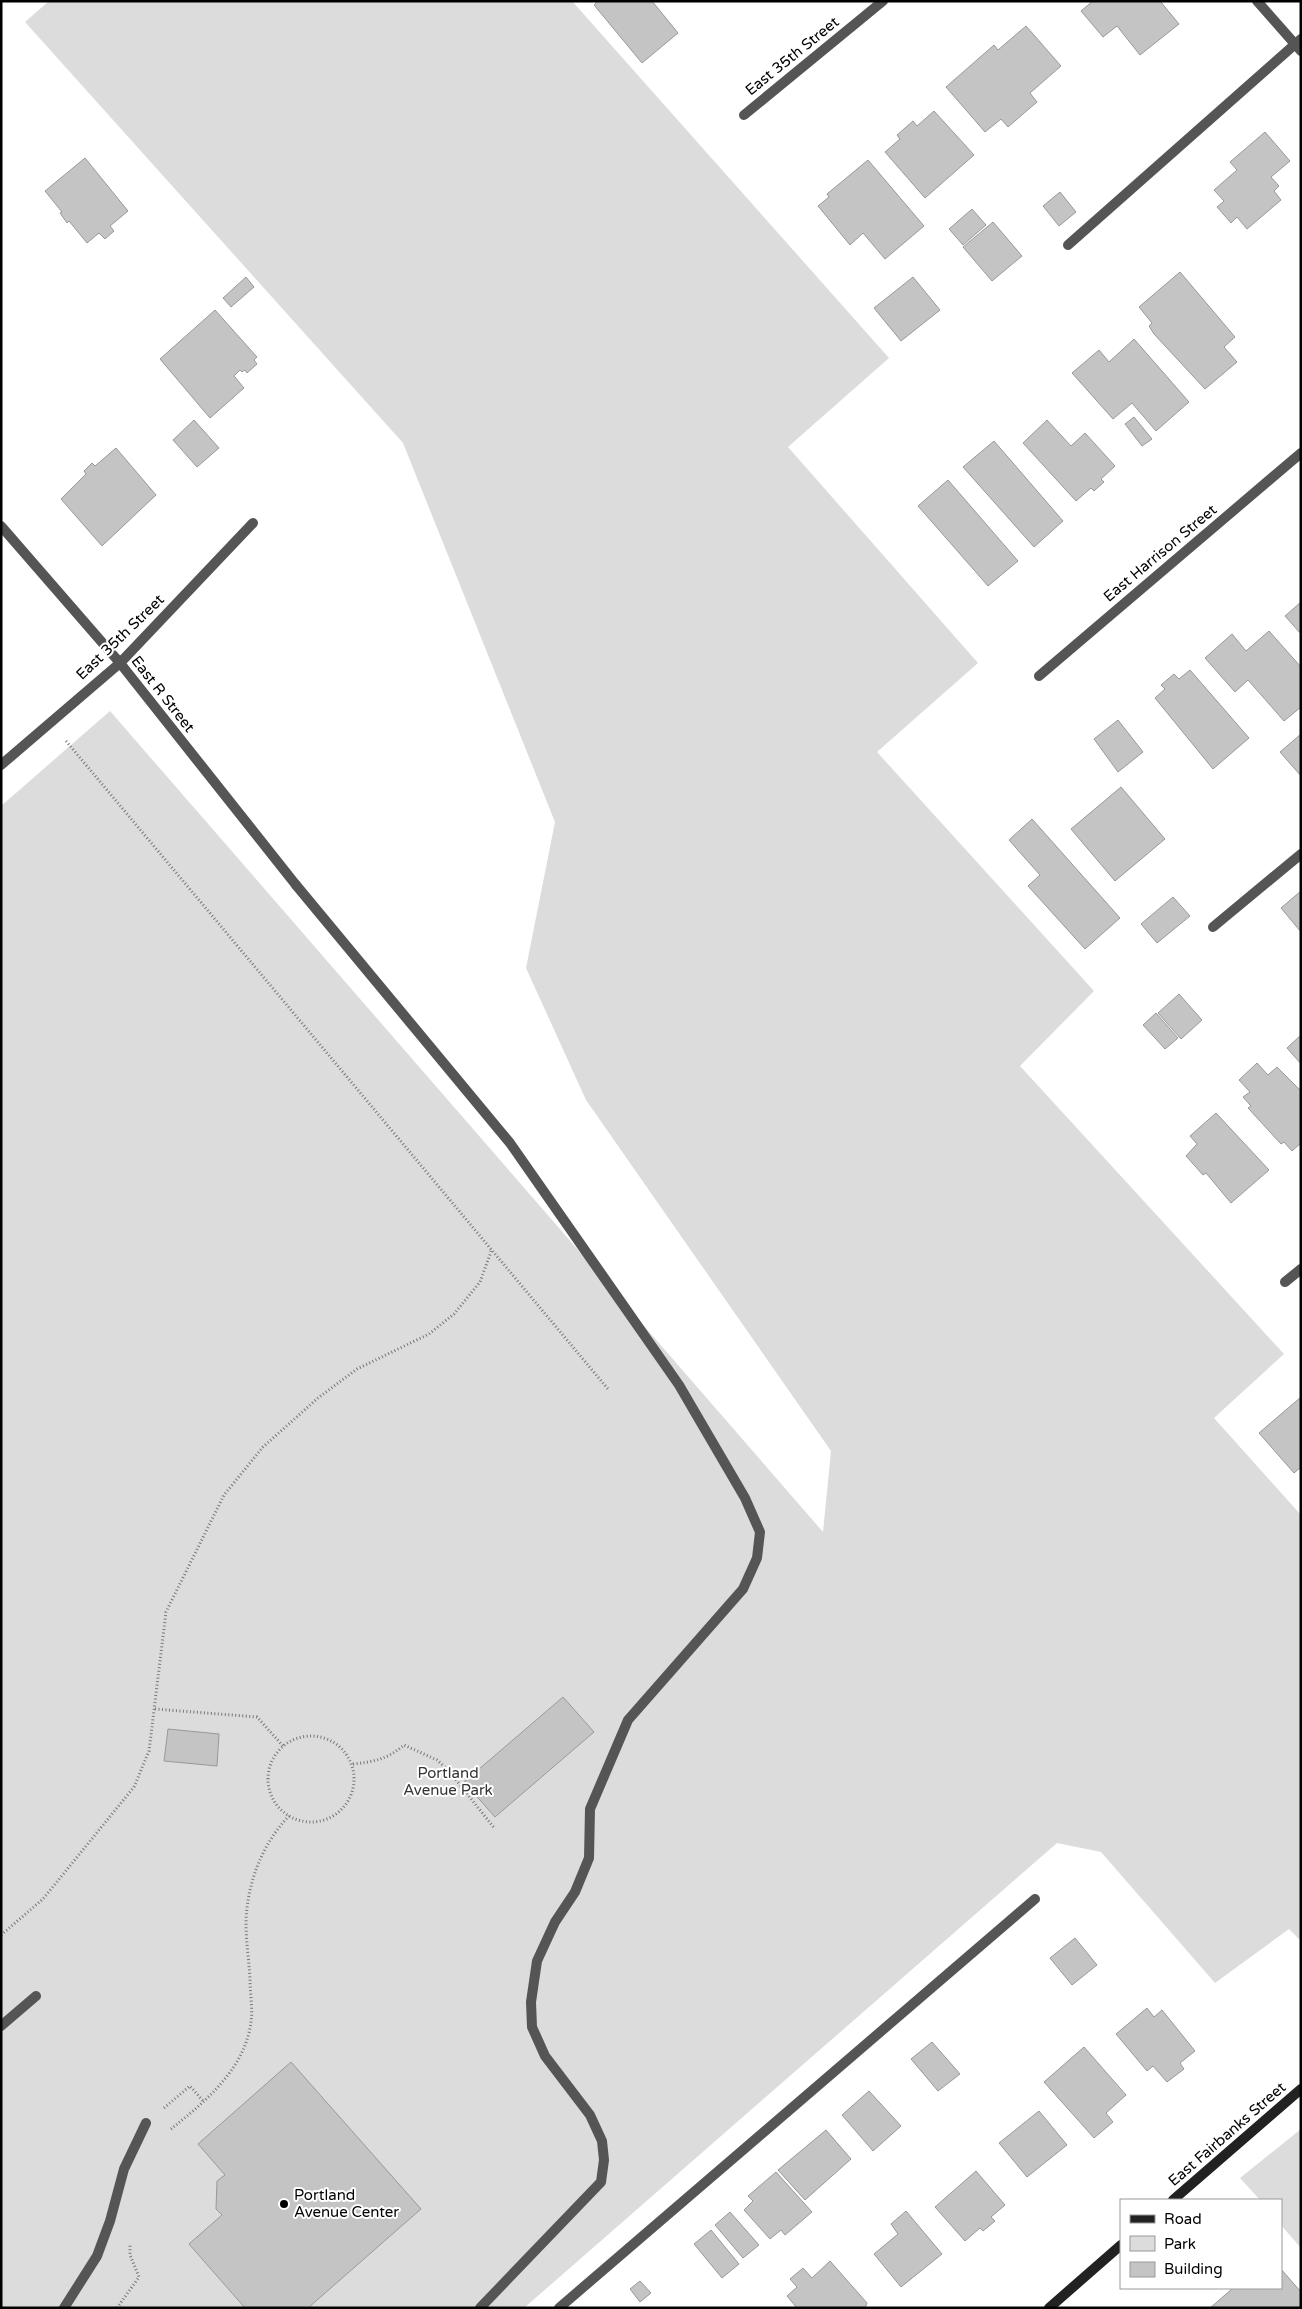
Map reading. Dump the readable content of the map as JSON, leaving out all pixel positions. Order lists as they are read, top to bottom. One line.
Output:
{"streets":{"street":["East 35th Street","East Harrison Street","East R Street","East Fairbanks Street"]},"crossings":[["East 35th Street","East R Street"]],"parks":["Portland Avenue Park"],"places":["Portland Avenue Center"],"legend":["Road","Park","Building"]}
